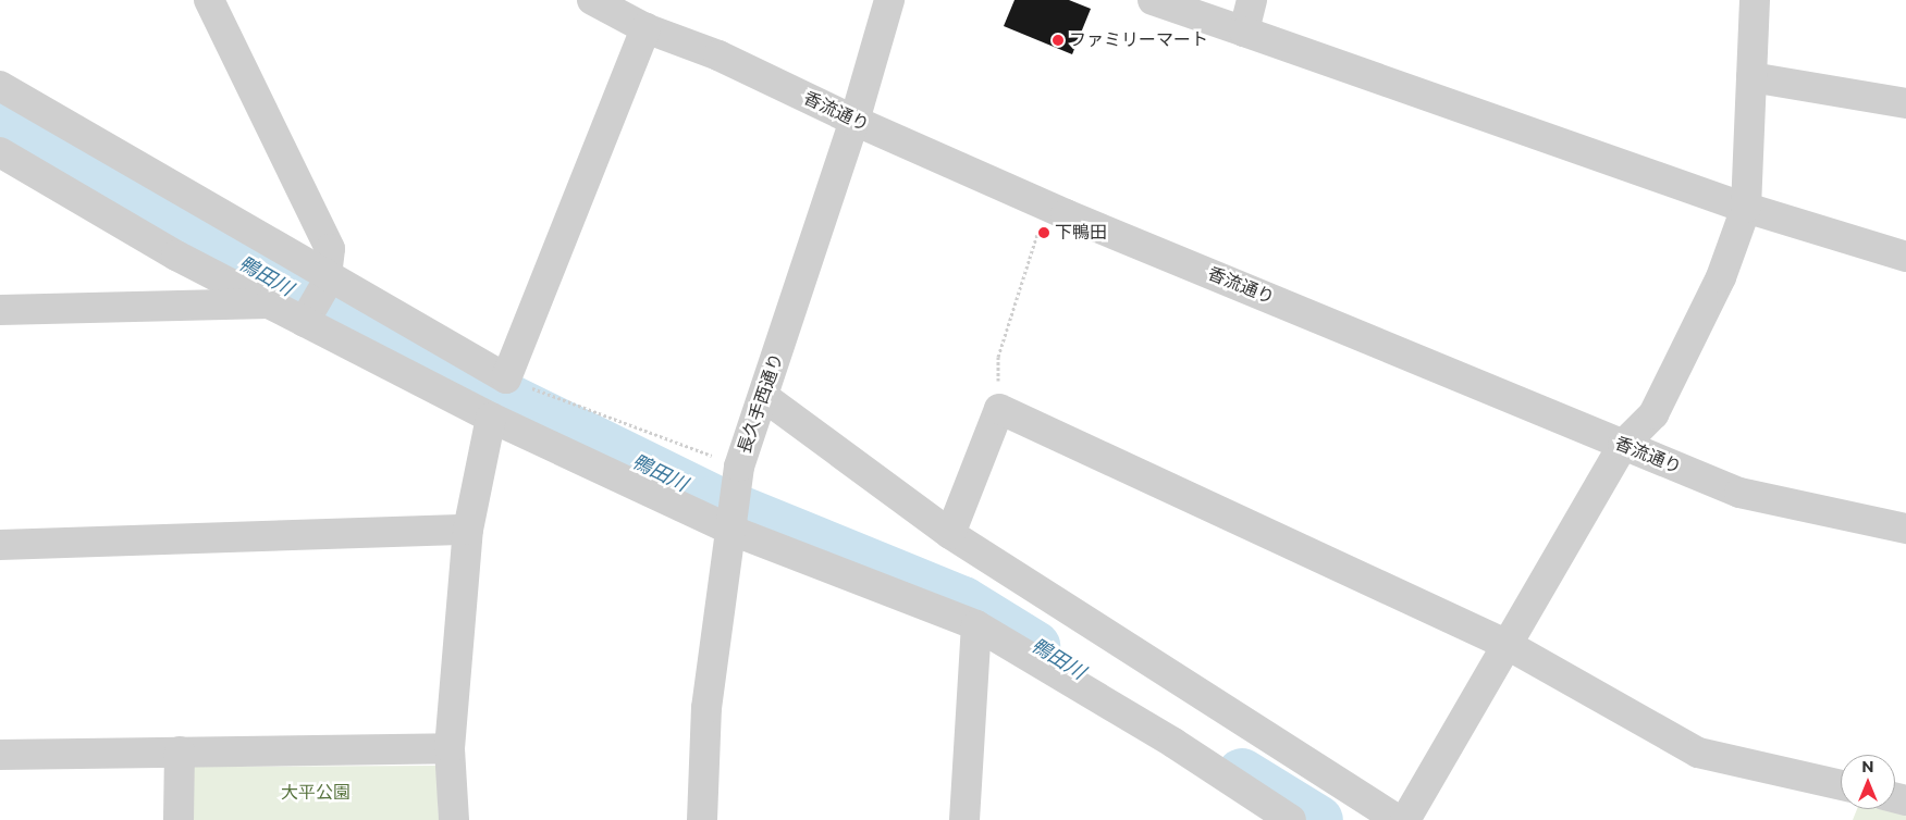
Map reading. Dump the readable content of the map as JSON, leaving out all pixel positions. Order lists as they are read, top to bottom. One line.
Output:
{"streets":{"street":["香流通り","長久手西通り"]},"crossings":[["香流通り","長久手西通り"]],"water":["鴨田川"],"parks":["大平公園"],"places":["ファミリーマート","下鴨田"],"north":"top"}
